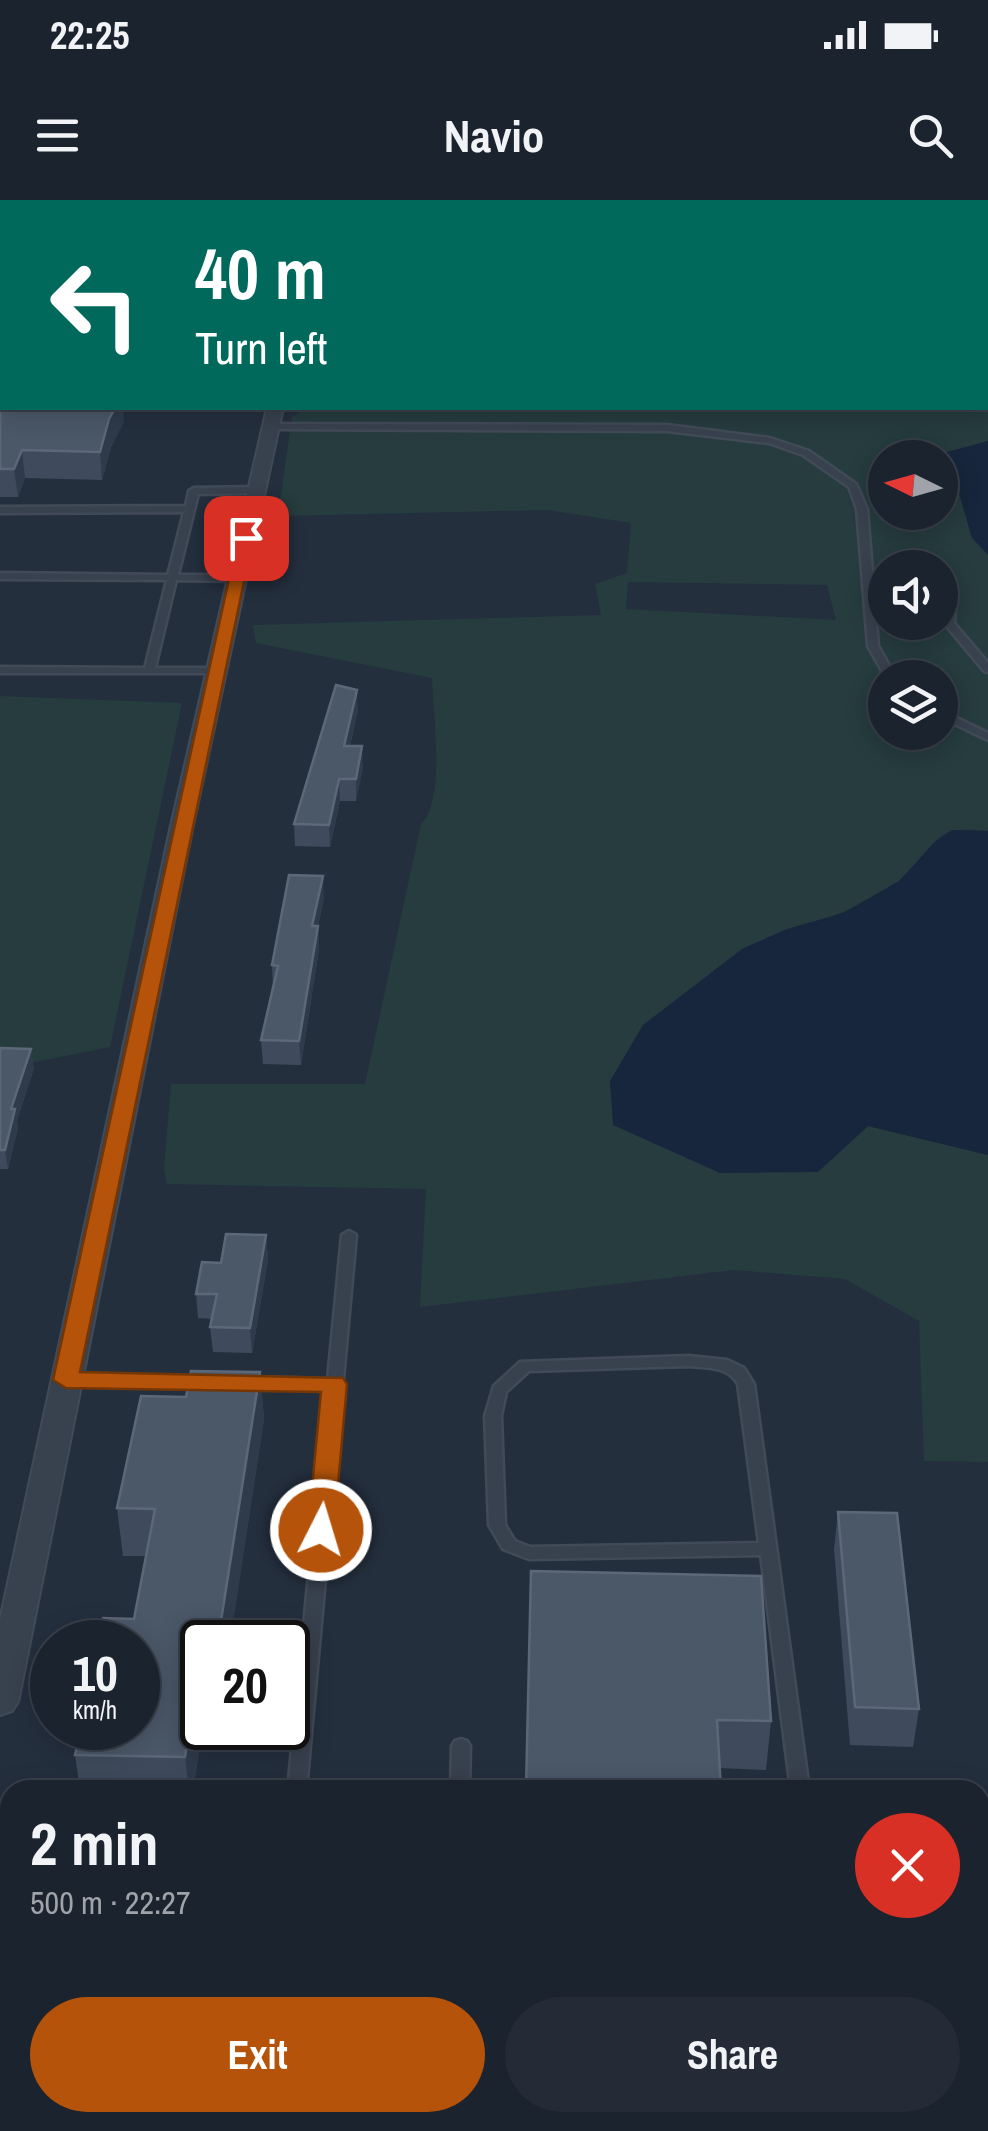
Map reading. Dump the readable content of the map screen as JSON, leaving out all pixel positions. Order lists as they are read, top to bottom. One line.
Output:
{"north":"left","page":{"status":"22:25","header":"Navio","turn":["40 m","Turn left"],"speed":"10 km/h","limit":"20","heading":["2 min","500 m · 22:27"],"buttons":["Exit","Share"]}}
